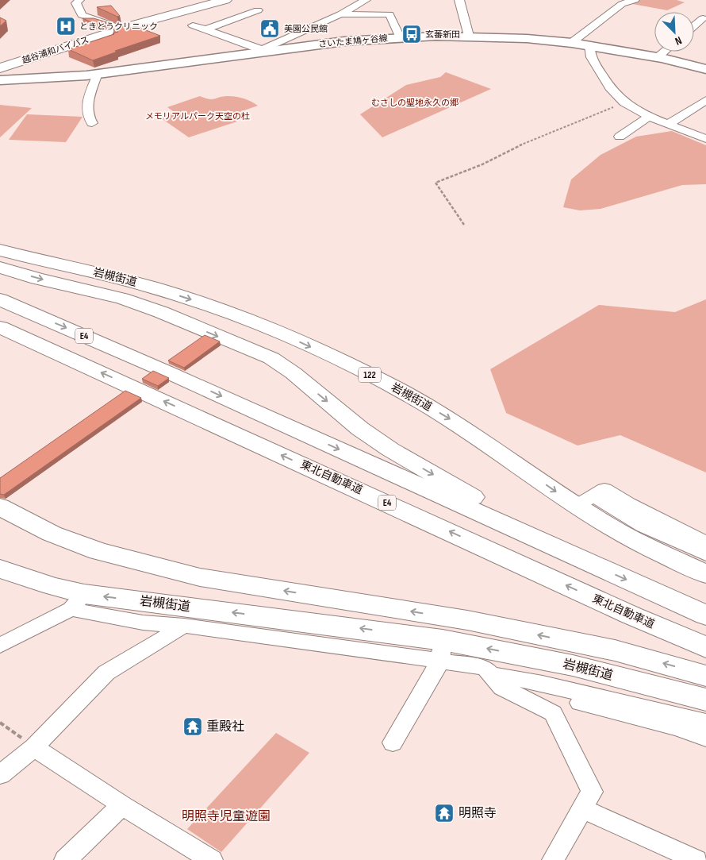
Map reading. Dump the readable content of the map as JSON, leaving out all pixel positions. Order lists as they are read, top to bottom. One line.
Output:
{"streets":{"highway":["越谷浦和バイパス","岩槻街道","E4","122","東北自動車道"],"main road":["さいたま鳩ヶ谷線"]},"parks":["むさしの聖地永久の郷","メモリアルパーク天空の杜","明照寺児童遊園"],"places":{"hospital":["ときとうクリニック"],"public building":["美園公民館"],"bus stop":["玄蕃新田"],"temple":["重殿社","明照寺"]},"north":"bottom right"}
